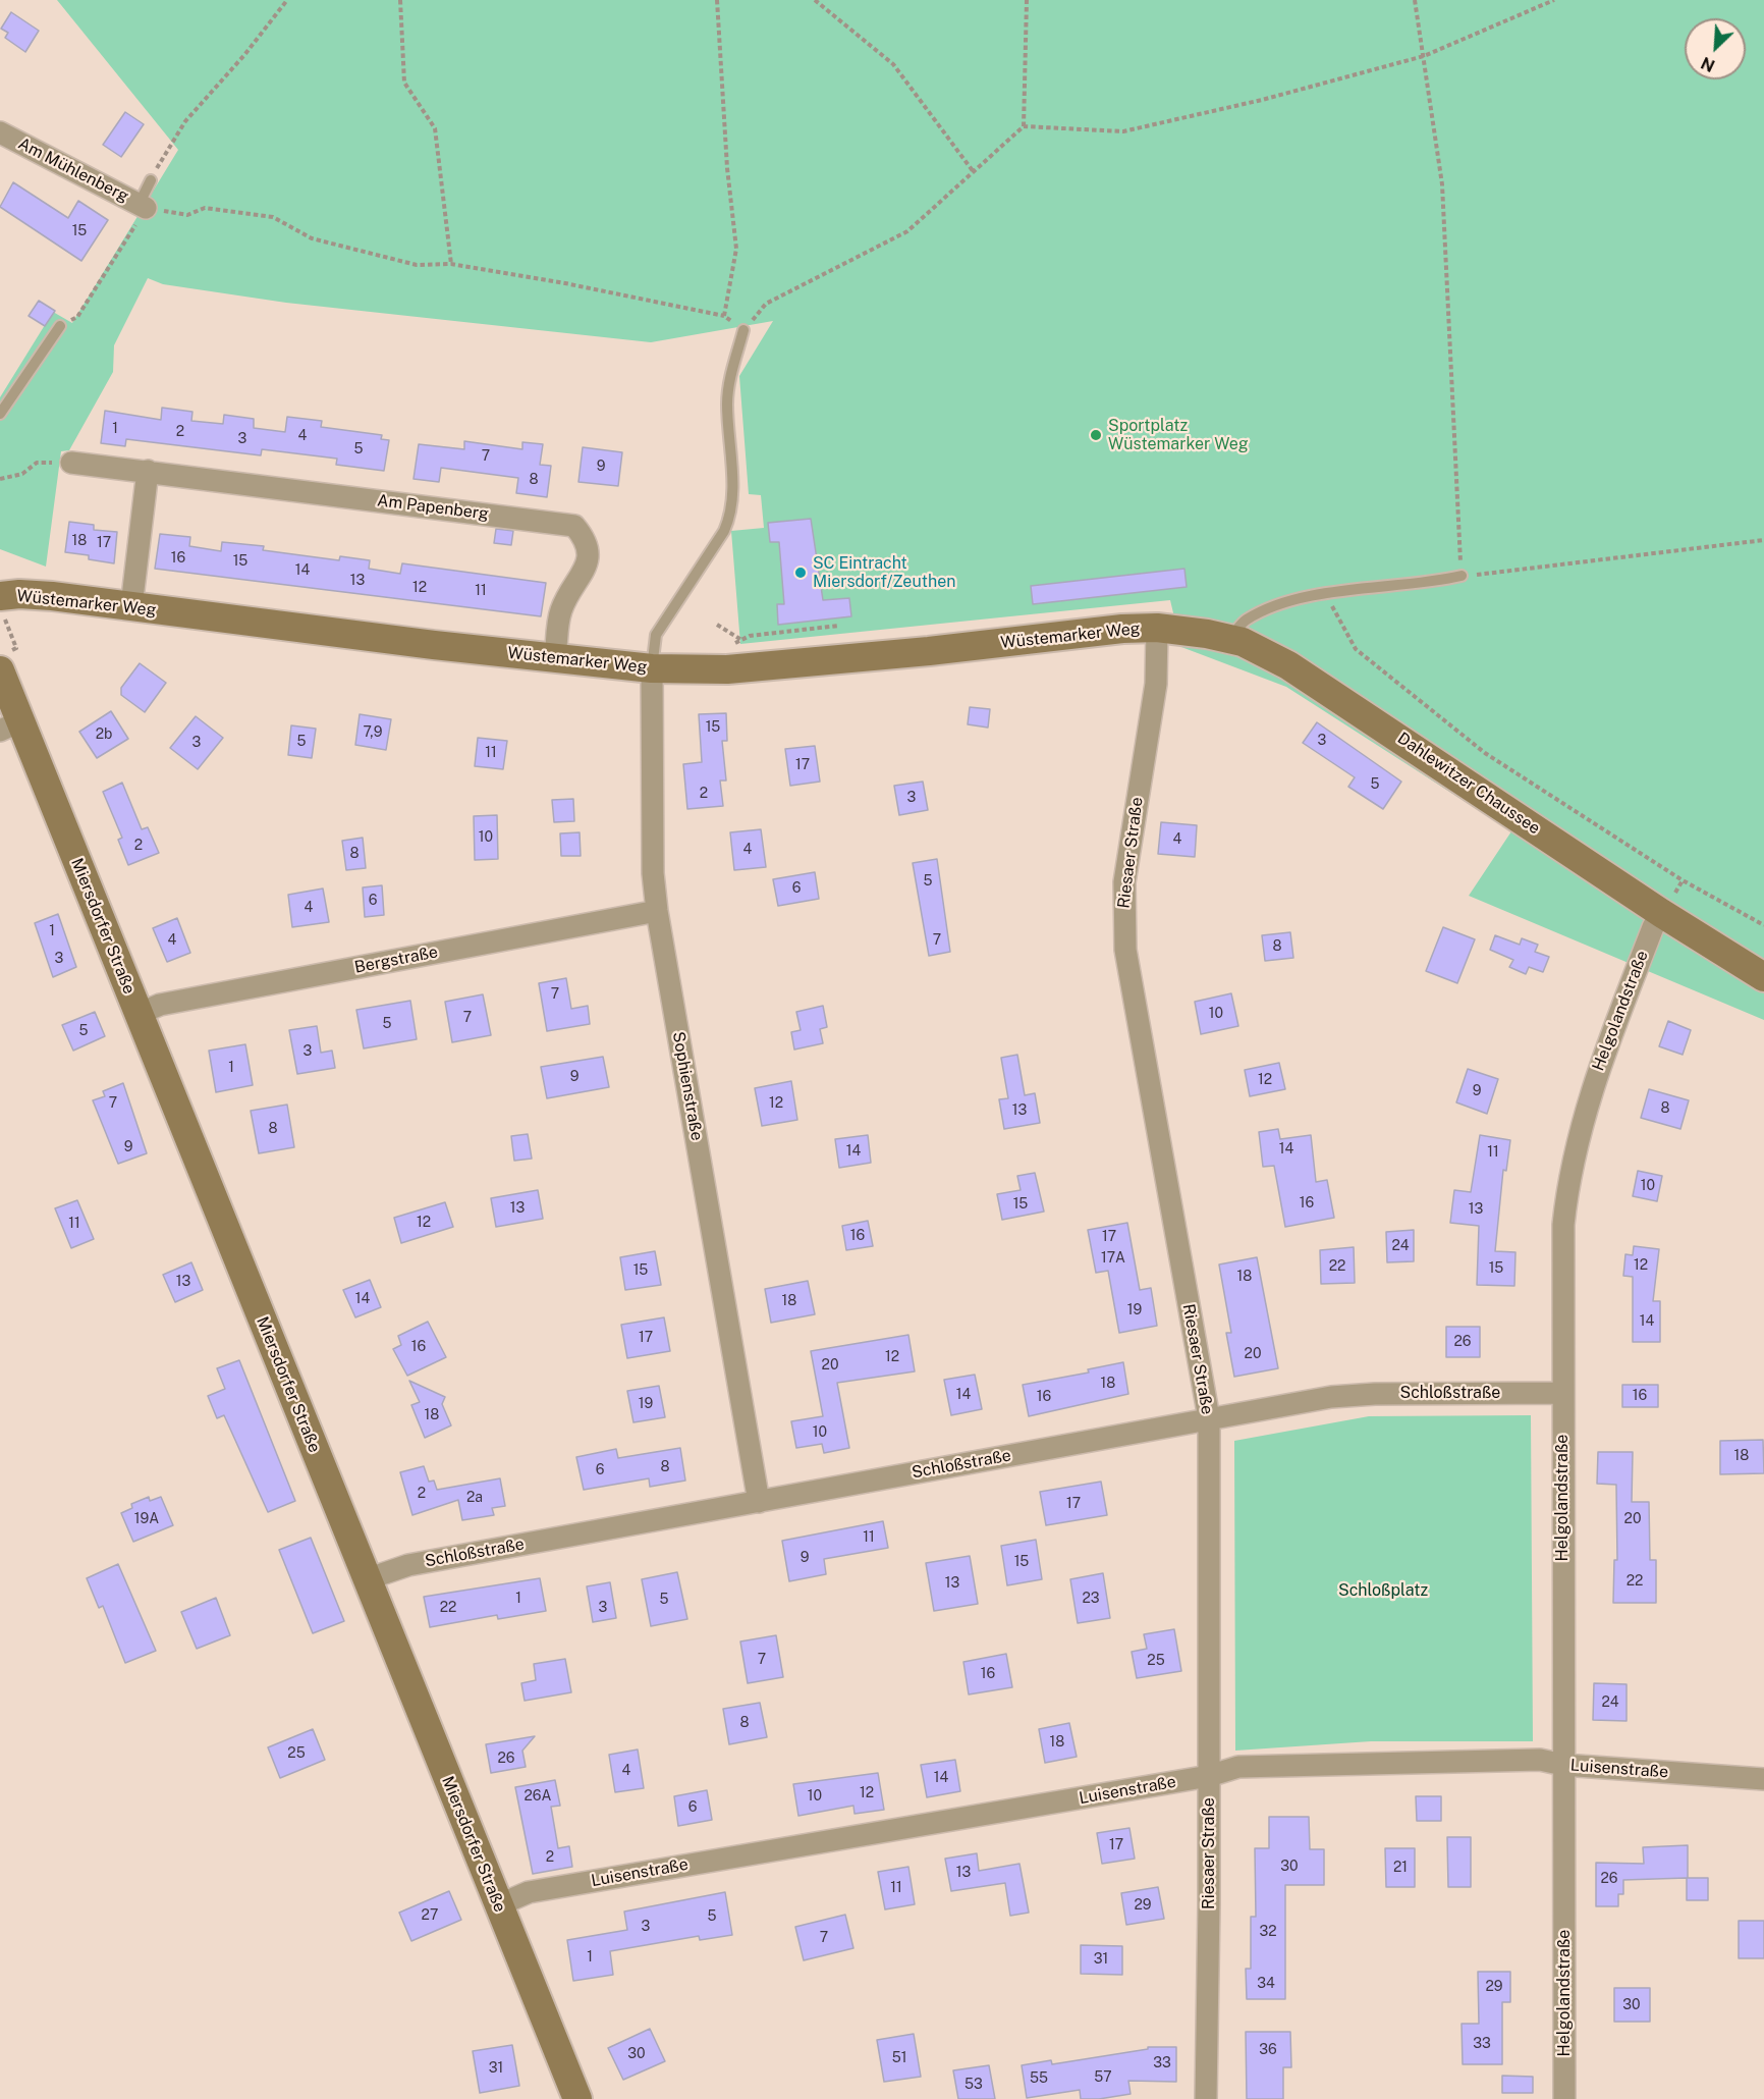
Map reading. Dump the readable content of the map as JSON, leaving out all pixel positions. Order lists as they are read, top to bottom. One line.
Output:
{"streets":{"main road":["Wüstemarker Weg","Dahlewitzer Chaussee","Miersdorfer Straße"],"street":["Am Mühlenberg","Am Papenberg","Riesaer Straße","Bergstraße","Helgolandstraße","Sophienstraße","Schloßstraße","Luisenstraße"]},"crossings":[["Am Papenberg","Wüstemarker Weg"],["Wüstemarker Weg","Dahlewitzer Chaussee"],["Wüstemarker Weg","Riesaer Straße"],["Wüstemarker Weg","Sophienstraße"],["Dahlewitzer Chaussee","Riesaer Straße"],["Dahlewitzer Chaussee","Helgolandstraße"],["Riesaer Straße","Schloßstraße"],["Riesaer Straße","Luisenstraße"],["Miersdorfer Straße","Bergstraße"],["Miersdorfer Straße","Schloßstraße"],["Miersdorfer Straße","Luisenstraße"],["Bergstraße","Sophienstraße"],["Helgolandstraße","Schloßstraße"],["Helgolandstraße","Luisenstraße"],["Sophienstraße","Schloßstraße"]],"parks":["Schloßplatz"],"places":["Sportplatz Wüstemarker Weg","SC Eintracht Miersdorf/Zeuthen"],"house_numbers":["15","1","2","4","3","5","7","9","8","18","17","16","15","14","13","12","11","15","7,9","2b","3","5","3","11","17","5","2","3","10","4","2","4","8","5","6","6","4","1","4","7","8","3","7","10","7","5","5","3","1","9","12","9","7","12","8","13","8","9","14","14","11","10","16","15","13","13","12","11","16","17","24","17A","12","22","15","15","18","13","14","18","19","14","17","26","16","20","12","20","18","14","16","16","19","18","10","18","8","6","2","2a","17","19A","20","11","9","15","22","13","1","23","5","22","3","7","25","16","24","8","18","25","26","4","14","12","26A","10","6","17","2","30","21","13","26","11","29","27","5","3","32","7","1","31","34","29","30","33","36","30","51","33","31","57","55","53"],"north":"bottom left"}
